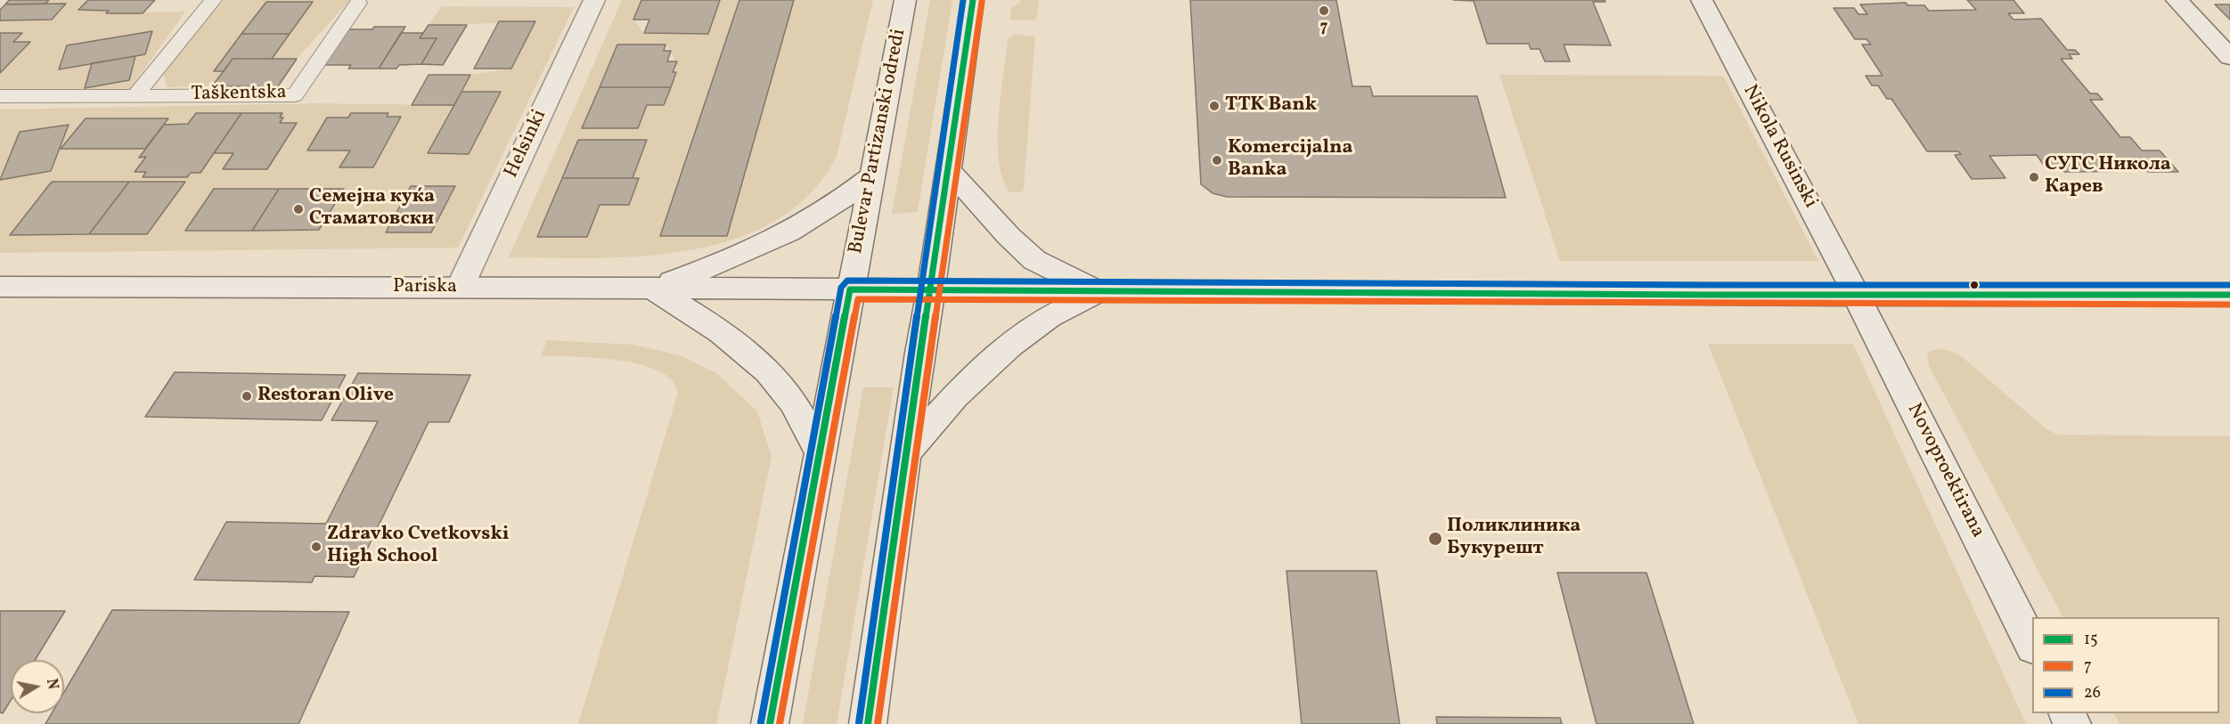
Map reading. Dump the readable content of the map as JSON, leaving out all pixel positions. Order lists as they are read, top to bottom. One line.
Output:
{"streets":{"street":["Bulevar Partizanski odredi","Helsinki","Nikola Rusinski","Pariska","Novoproektirana"],"lane":["Taškentska"]},"crossings":[["Bulevar Partizanski odredi","Pariska"],["Helsinki","Pariska"],["Nikola Rusinski","Pariska"],["Nikola Rusinski","Novoproektirana"],["Pariska","Novoproektirana"]],"places":["7","TTK Bank","Komercijalna Banka","СУГС Никола Карев","Семејна куќа Стаматовски","Restoran Olive","Поликлиника Букурешт","Zdravko Cvetkovski High School"],"lines":["transit line 15","transit line 26","transit line 7"],"legend":["15","7","26"],"north":"right"}
